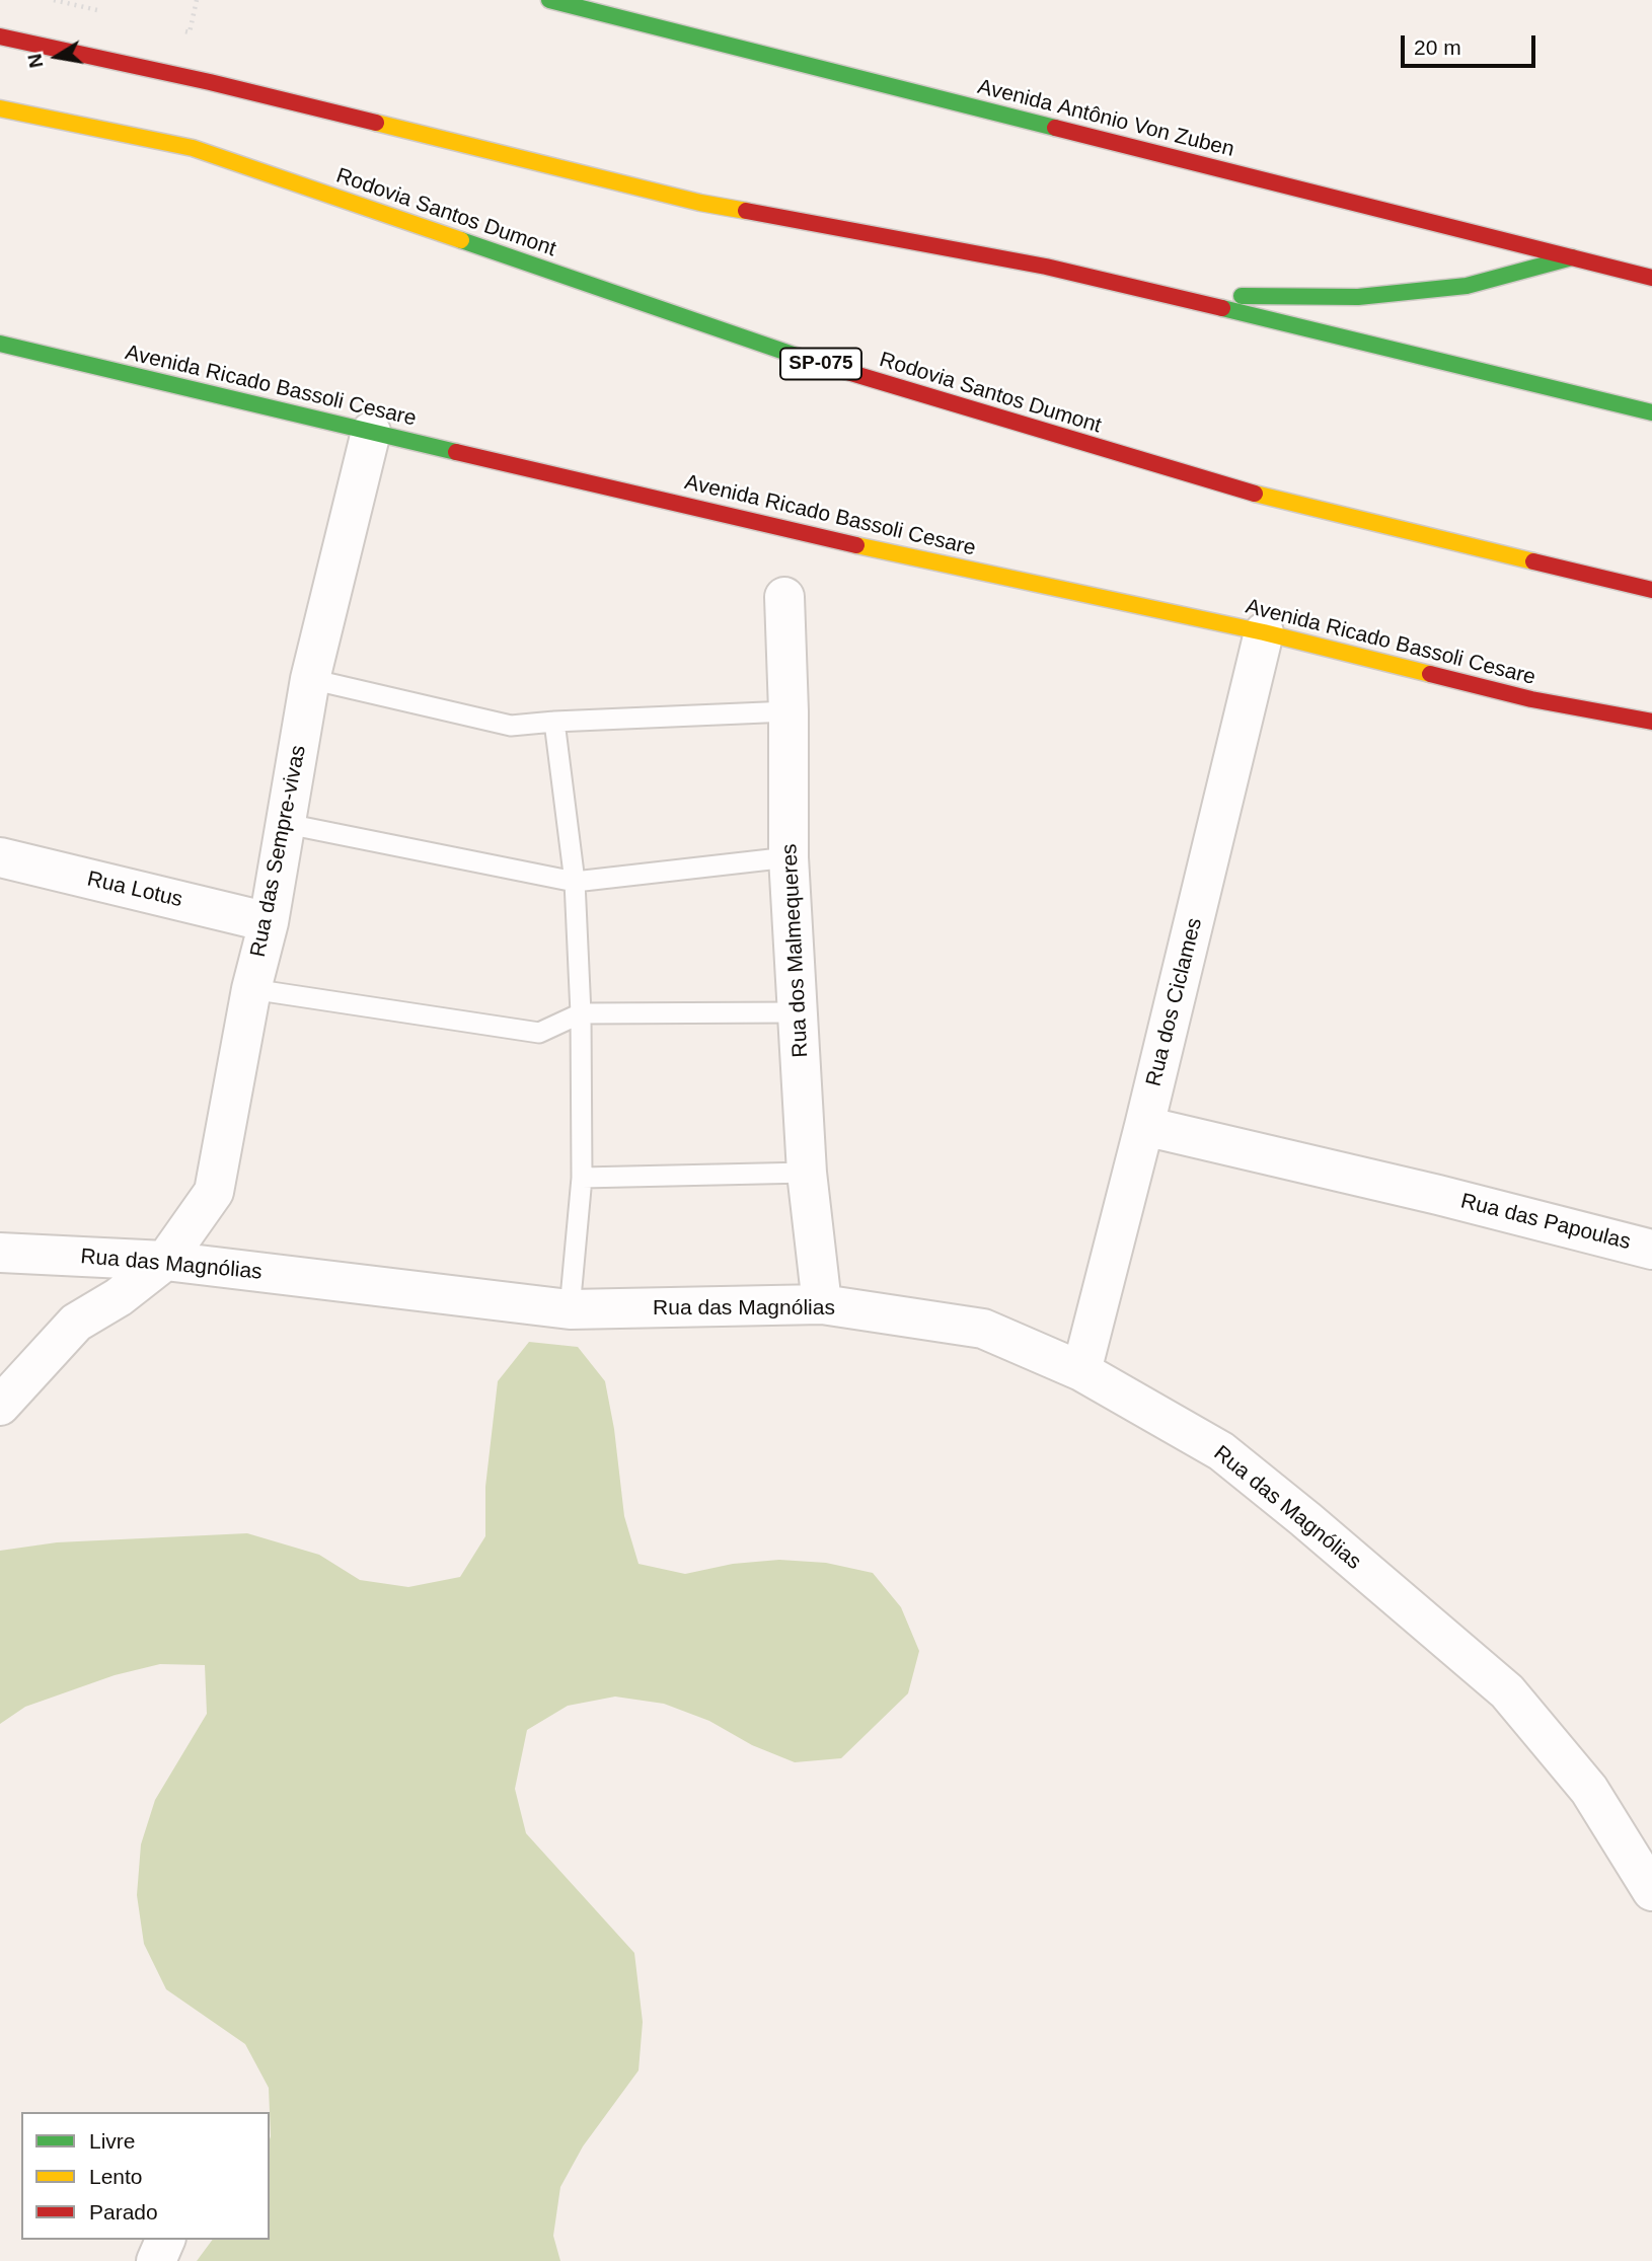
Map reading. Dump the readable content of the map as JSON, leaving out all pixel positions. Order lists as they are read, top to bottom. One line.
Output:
{"streets":{"main road":["Avenida Antônio Von Zuben","Rodovia Santos Dumont","SP-075","Avenida Ricado Bassoli Cesare"],"street":["Rua das Sempre-vivas","Rua Lotus","Rua dos Malmequeres","Rua dos Ciclames","Rua das Papoulas","Rua das Magnólias"]},"crossings":[["Avenida Ricado Bassoli Cesare","Rua das Sempre-vivas"],["Avenida Ricado Bassoli Cesare","Rua dos Ciclames"],["Rua das Sempre-vivas","Rua Lotus"],["Rua das Sempre-vivas","Rua das Magnólias"],["Rua dos Malmequeres","Rua das Magnólias"],["Rua dos Ciclames","Rua das Papoulas"],["Rua dos Ciclames","Rua das Magnólias"]],"legend":["Livre","Lento","Parado"],"scale_bar":"20 m","north":"left"}
